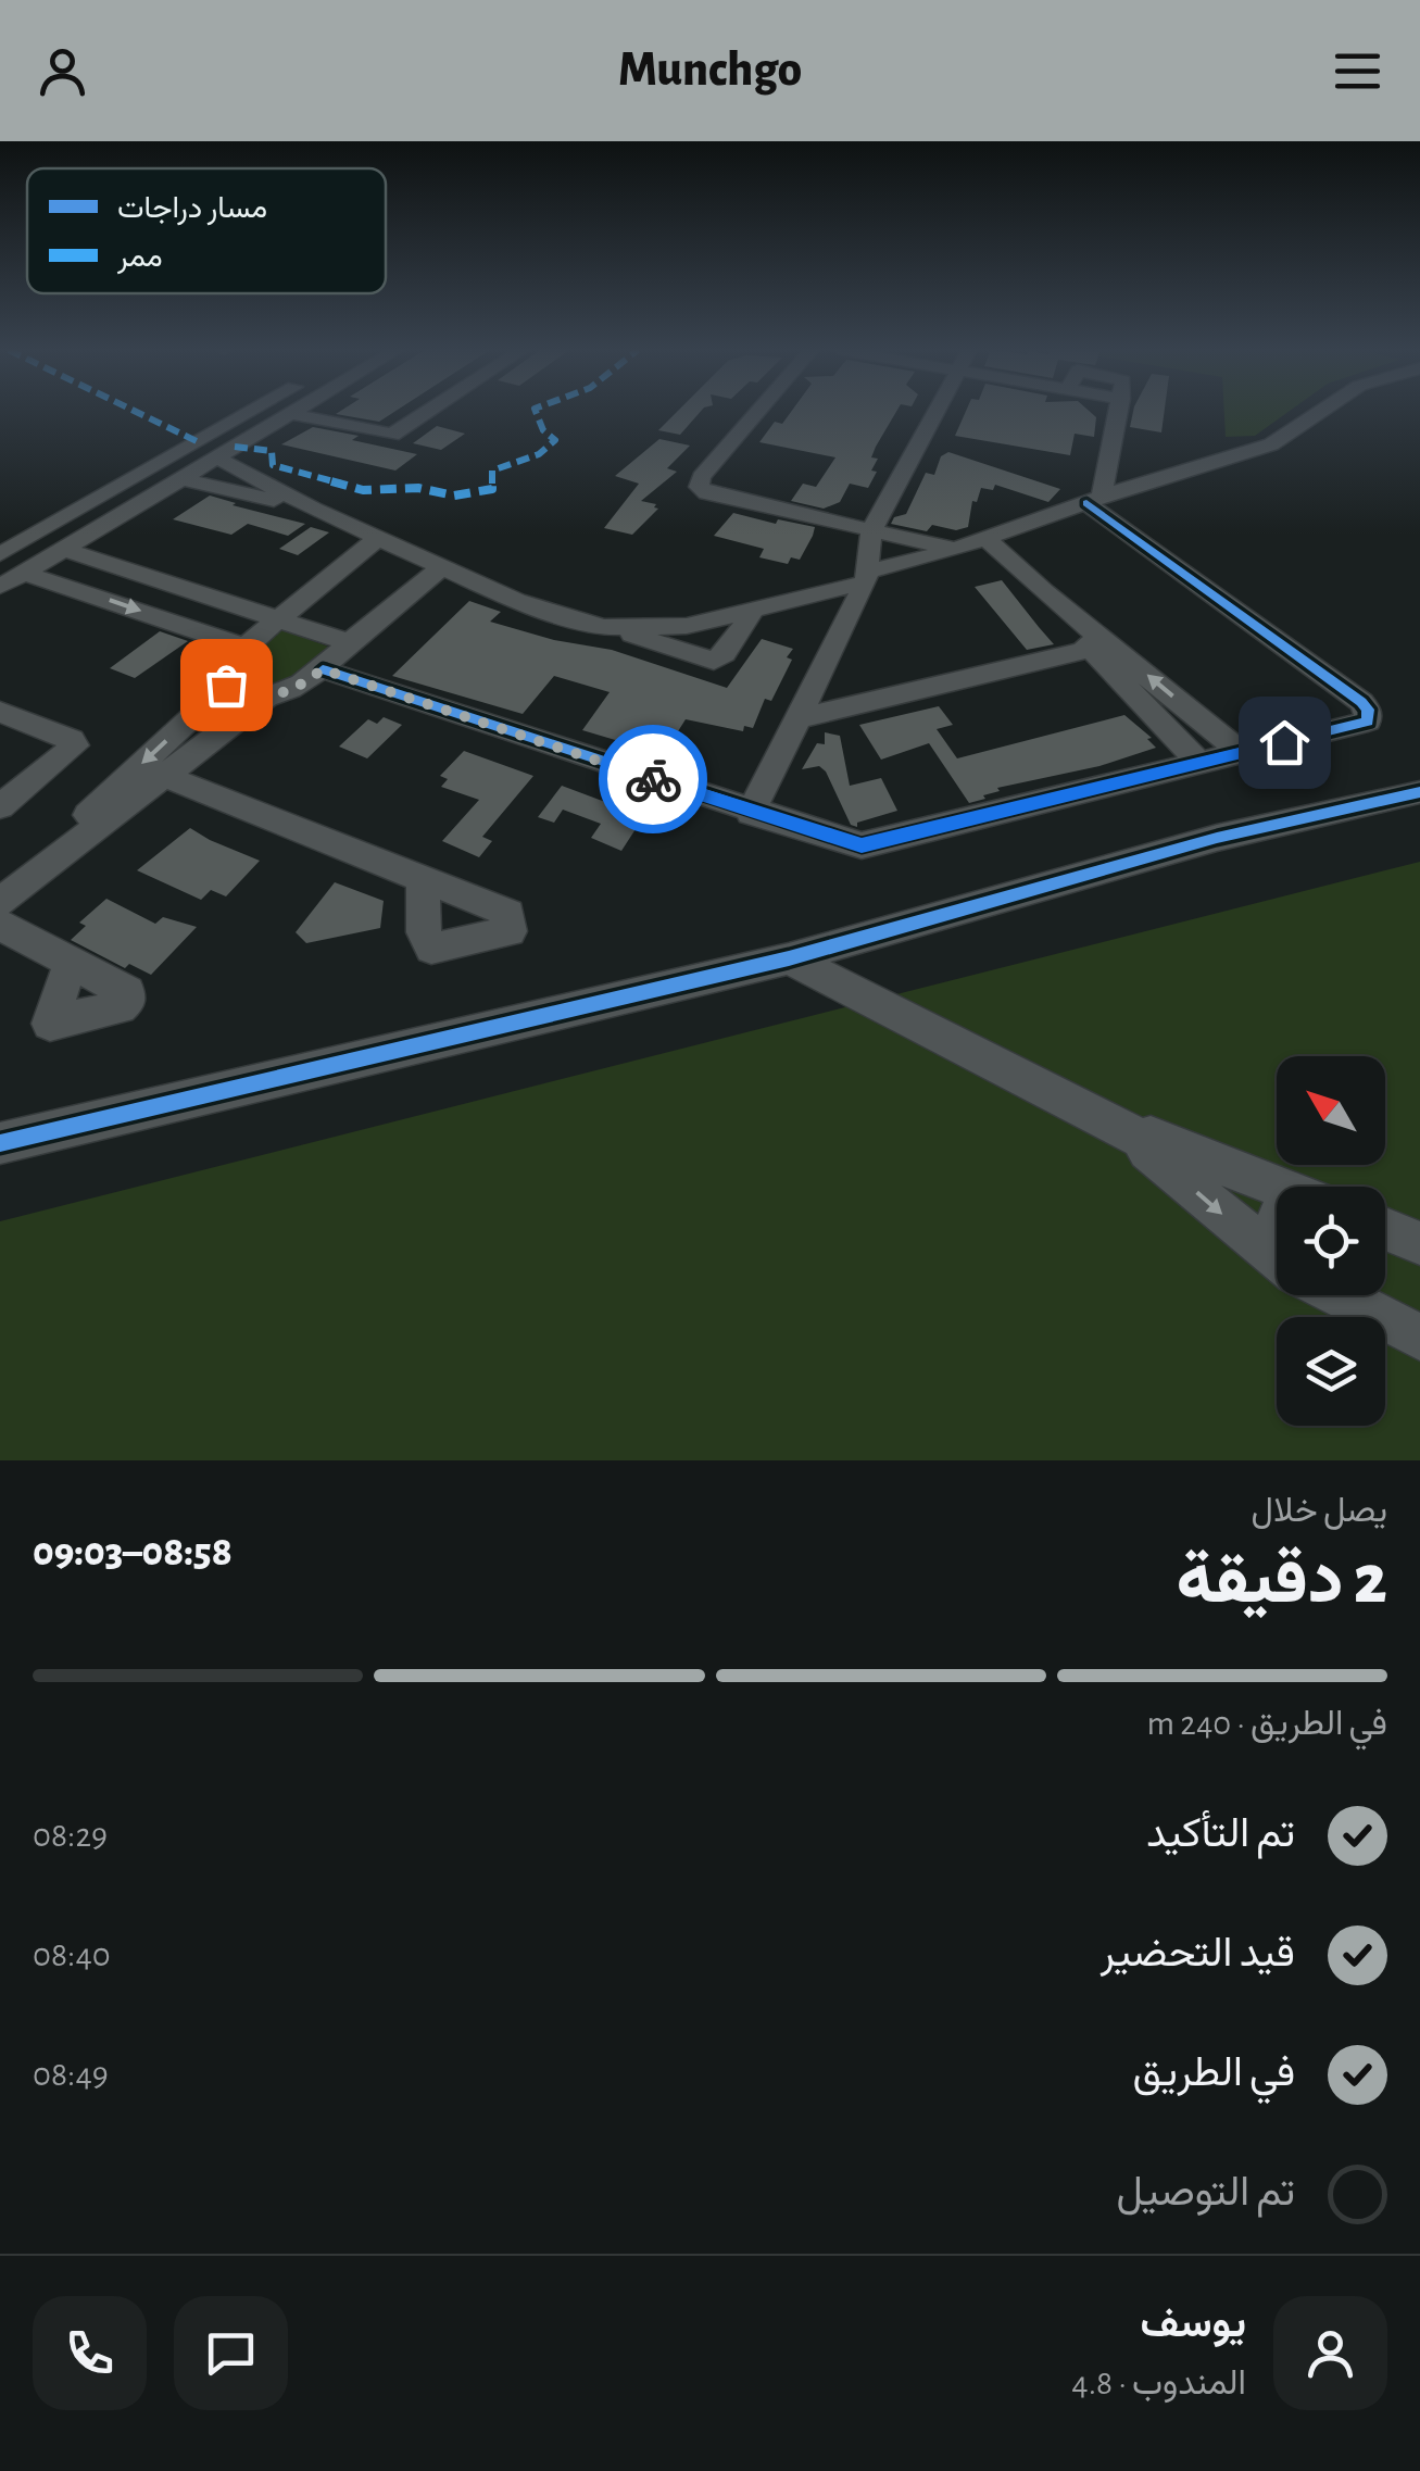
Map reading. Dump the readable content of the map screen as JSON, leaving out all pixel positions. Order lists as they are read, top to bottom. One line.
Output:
{"legend":["مسار دراجات","ممر"],"north":"top left","page":{"header":"Munchgo","heading":["2 دقيقة","يصل خلال","08:58–09:03"],"panel":["يوسف","المندوب · 4.8"],"bar":"في الطريق · 240 m","list":[["تم التأكيد","08:29"],["قيد التحضير","08:40"],["في الطريق","08:49"],"تم التوصيل"]}}
